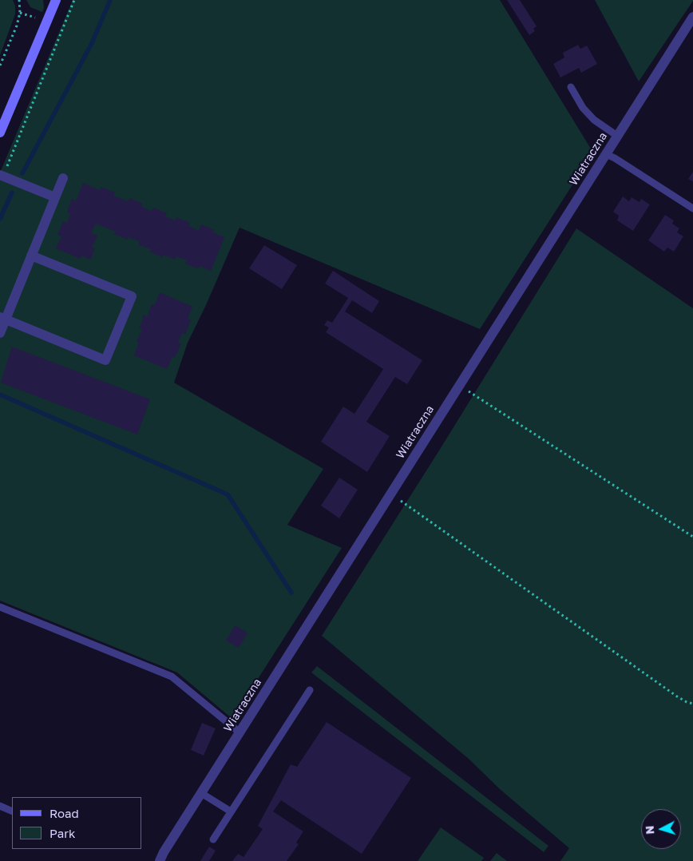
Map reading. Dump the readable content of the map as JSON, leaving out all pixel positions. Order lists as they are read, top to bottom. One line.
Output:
{"streets":{"street":["Wiatraczna"]},"legend":["Road","Park"],"north":"left"}
